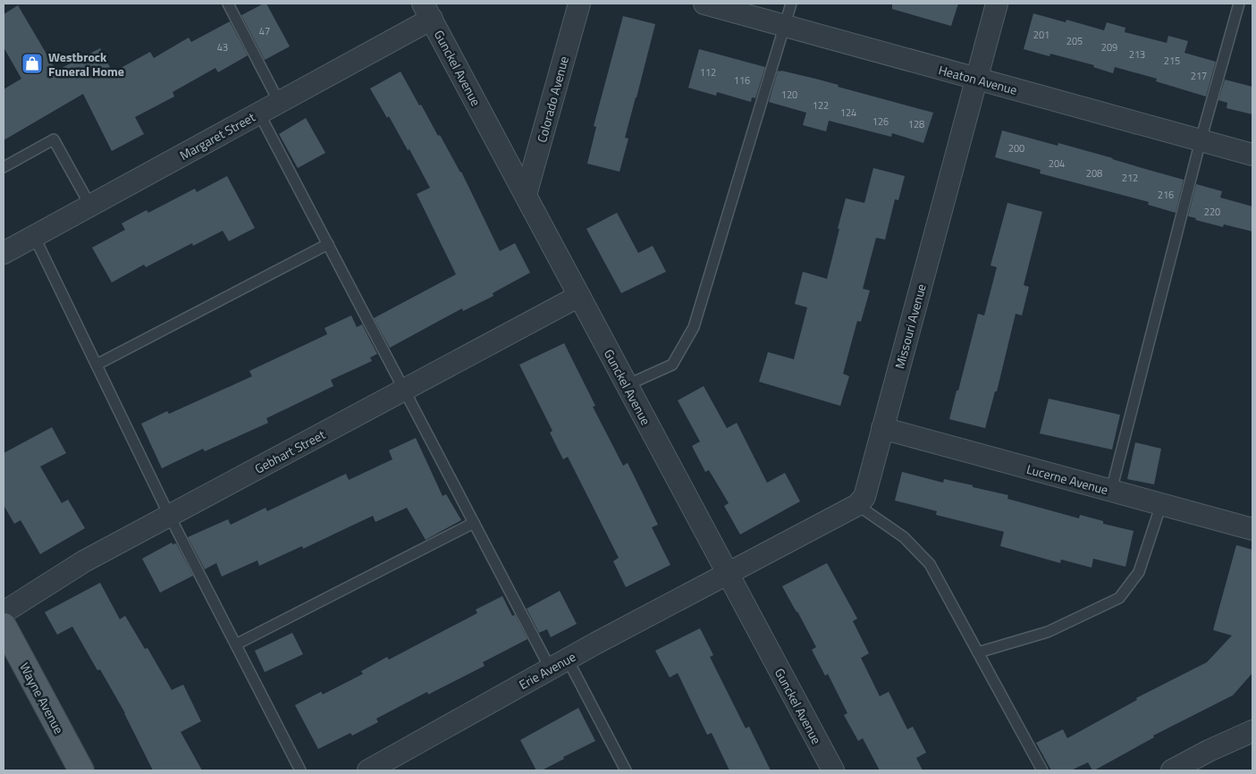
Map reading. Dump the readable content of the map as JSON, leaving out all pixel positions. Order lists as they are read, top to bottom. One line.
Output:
{"streets":{"main road":["Wayne Avenue"],"street":["Gunckel Avenue","Heaton Avenue","Colorado Avenue","Margaret Street","Missouri Avenue","Gebhart Street","Lucerne Avenue","Erie Avenue"]},"crossings":[["Gunckel Avenue","Colorado Avenue"],["Gunckel Avenue","Margaret Street"],["Gunckel Avenue","Gebhart Street"],["Gunckel Avenue","Erie Avenue"],["Heaton Avenue","Missouri Avenue"],["Missouri Avenue","Lucerne Avenue"]],"places":{"shop":["Westbrock Funeral Home"]},"house_numbers":["47","201","205","43","209","213","215","112","217","116","120","122","124","126","128","200","204","208","212","216","220"]}
